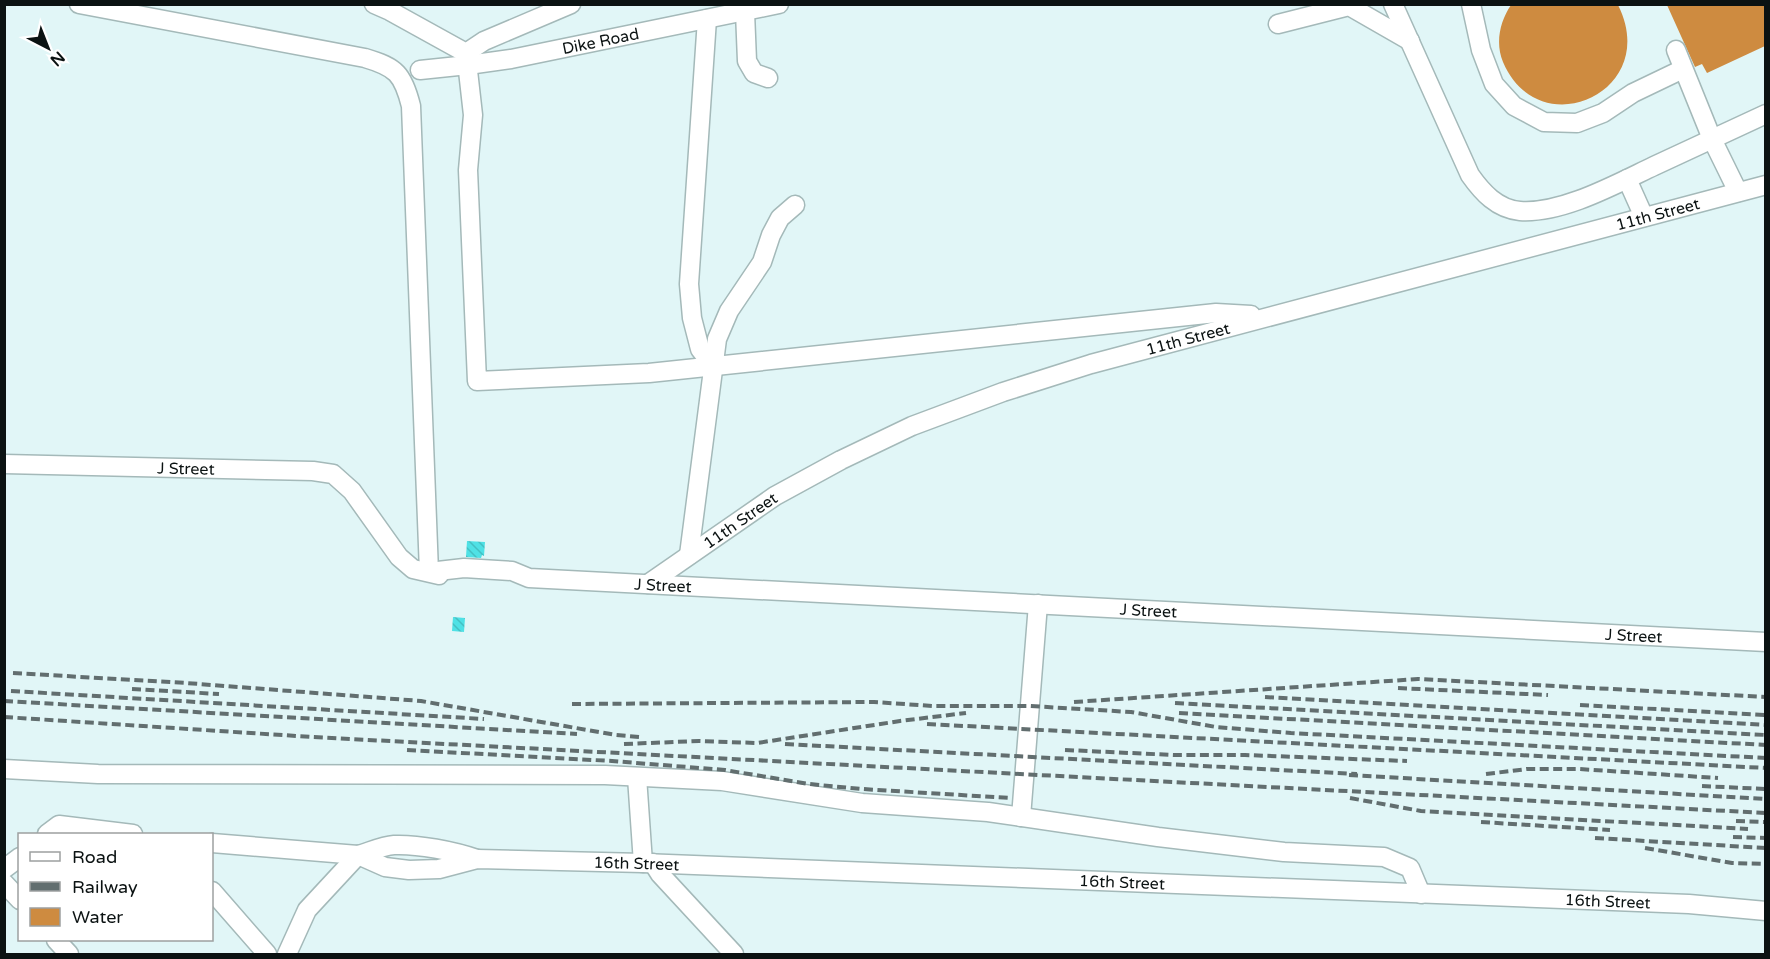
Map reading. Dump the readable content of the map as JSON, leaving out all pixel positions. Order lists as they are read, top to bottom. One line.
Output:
{"streets":{"lane":["Dike Road","11th Street","J Street","16th Street"]},"crossings":[["11th Street","J Street"]],"legend":["Road","Railway","Water"],"north":"bottom right"}
